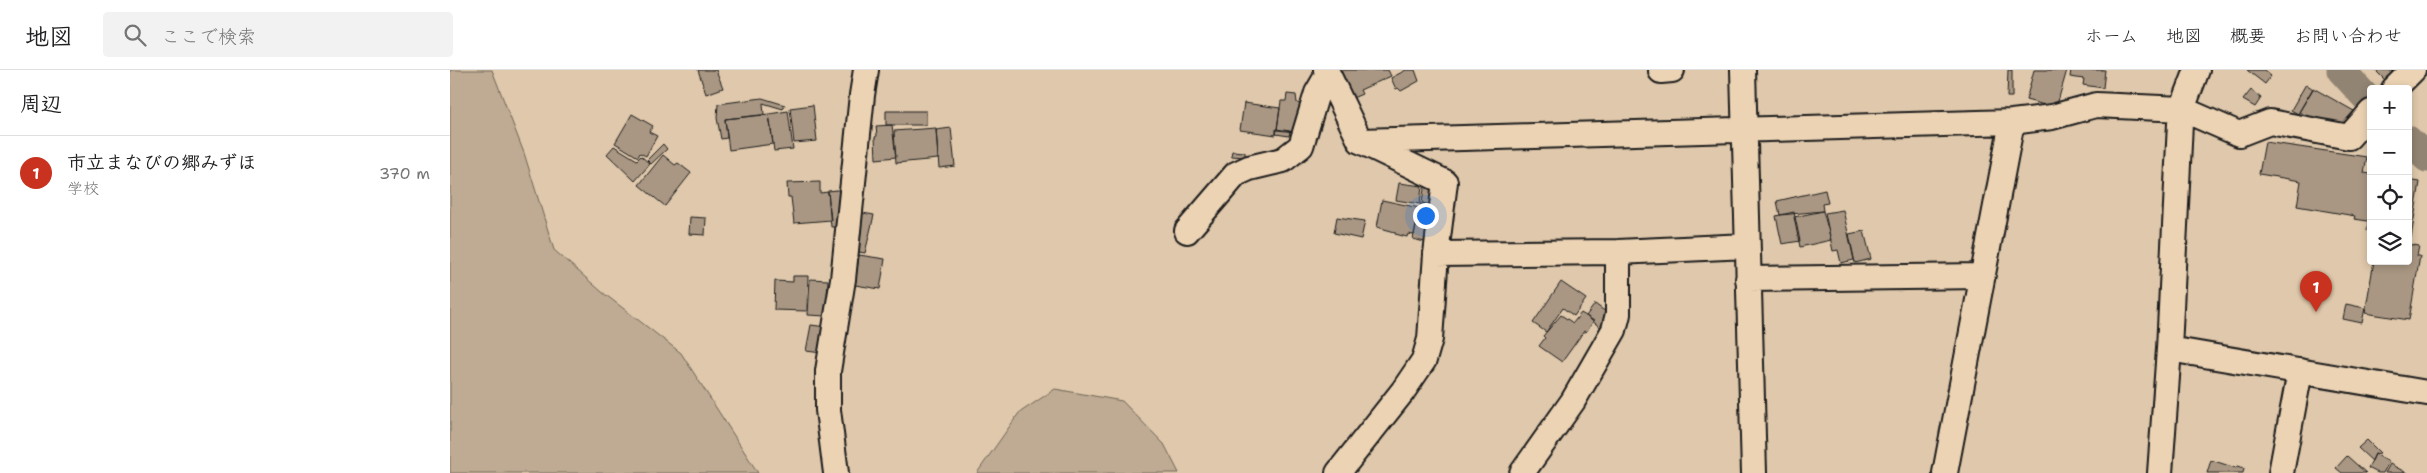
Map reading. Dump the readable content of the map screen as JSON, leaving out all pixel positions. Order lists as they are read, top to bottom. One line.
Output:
{"page":{"header":"地図","search":"ここで検索","nav":["ホーム","地図","概要","お問い合わせ"],"heading":"周辺","map_buttons":["+","−"],"list":[{"mark":"1","name":"市立まなびの郷みずほ","note":"学校","value":"370 m"}],"pins":"1"}}
